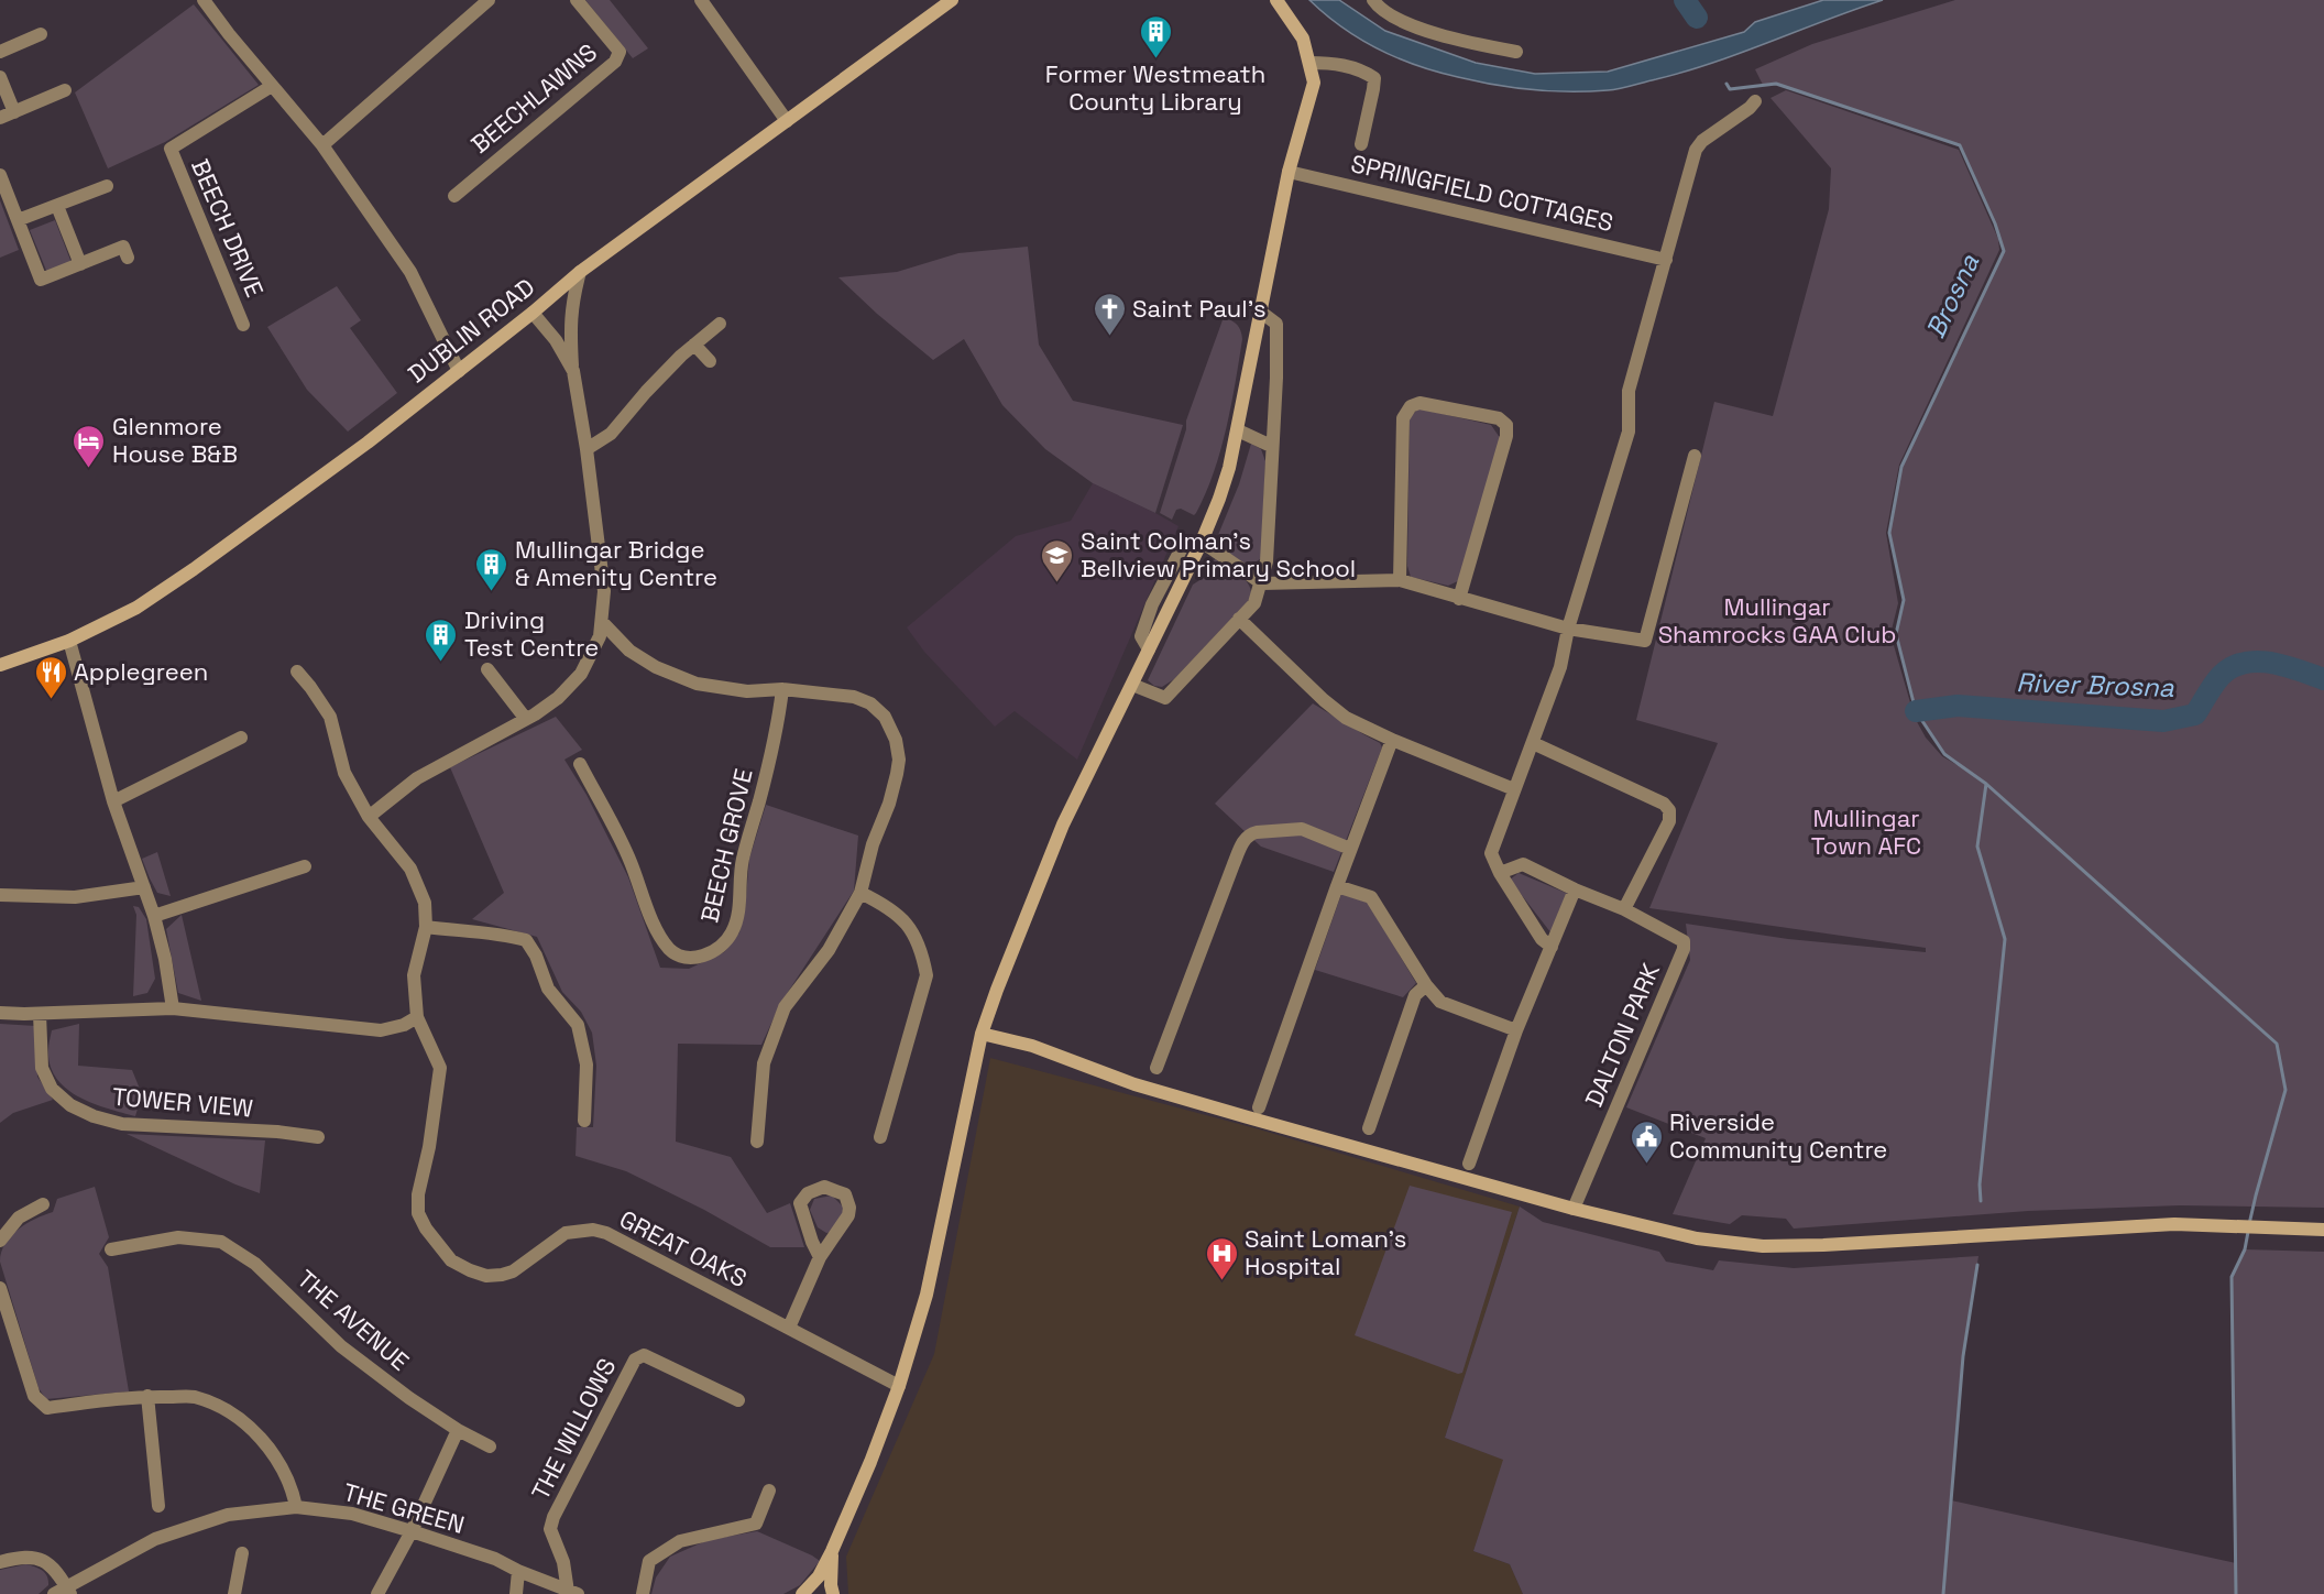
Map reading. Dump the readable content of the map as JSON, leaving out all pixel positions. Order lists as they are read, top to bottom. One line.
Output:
{"streets":{"street":["BEECHLAWNS","SPRINGFIELD COTTAGES","BEECH DRIVE","DUBLIN ROAD","BEECH GROVE","DALTON PARK","TOWER VIEW","GREAT OAKS","THE AVENUE","THE WILLOWS","THE GREEN"]},"crossings":[["THE WILLOWS","THE GREEN"]],"water":["Brosna","River Brosna"],"parks":["Mullingar Shamrocks GAA Club","Mullingar Town AFC"],"places":{"building":["Former Westmeath County Library","Mullingar Bridge & Amenity Centre","Driving Test Centre"],"church":["Saint Paul's"],"hotel":["Glenmore House B&B"],"school or university":["Saint Colman's Bellview Primary School"],"restaurant":["Applegreen"],"public building":["Riverside Community Centre"],"hospital":["Saint Loman's Hospital"]}}
